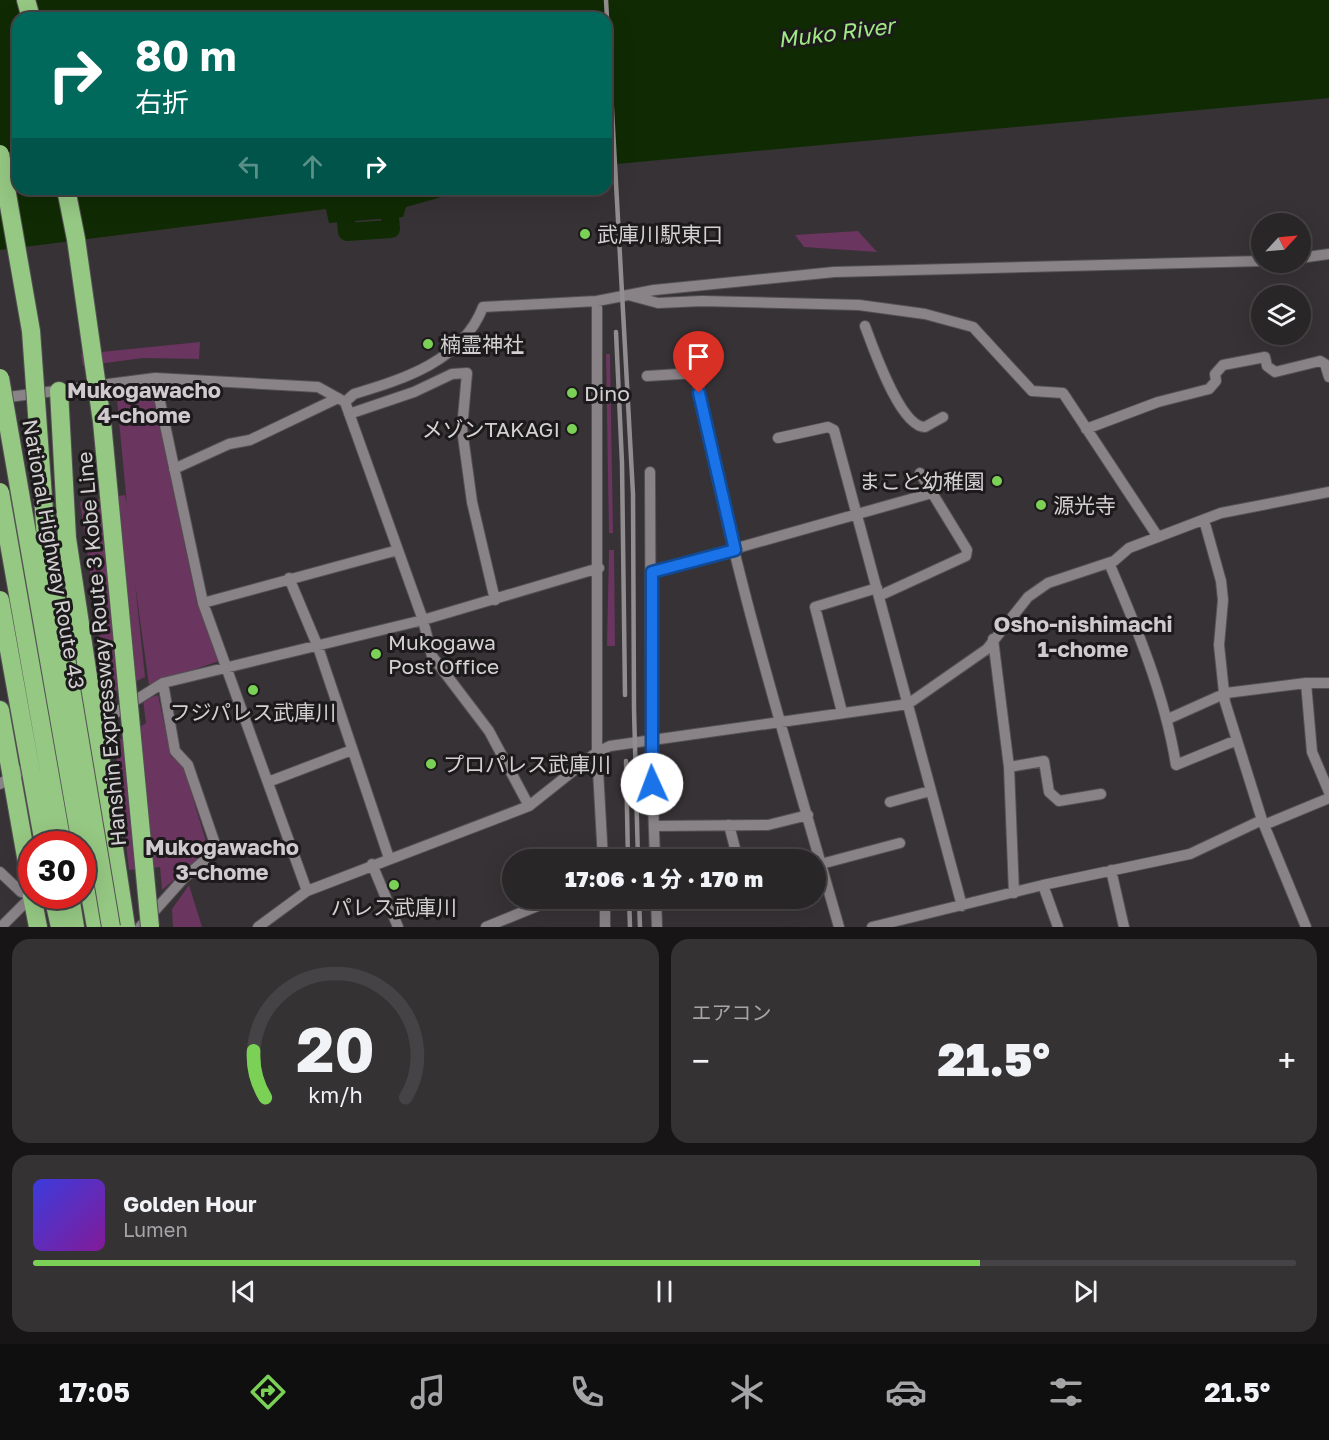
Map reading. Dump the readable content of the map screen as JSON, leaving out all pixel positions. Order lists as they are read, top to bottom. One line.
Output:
{"streets":{"highway":["National Highway Route 43","Hanshin Expressway Route 3 Kobe Line"]},"districts":["Mukogawacho 4-chome","Osho-nishimachi 1-chome","Mukogawacho 3-chome"],"water":["Muko River"],"places":["武庫川駅東口","楠霊神社","Dino","メゾンTAKAGI","まこと幼稚園","源光寺","Mukogawa Post Office","フジパレス武庫川","プロパレス武庫川","パレス武庫川"],"north":"top right","page":{"turn":["80 m","右折"],"limit":"30","trip":"17:06 · 1 分 · 170 m","tile":"エアコン","heat":["−","21.5°","+"],"song":["Golden Hour","Lumen"],"tabs":["17:05","21.5°"],"gauge":["20","km/h"]}}
